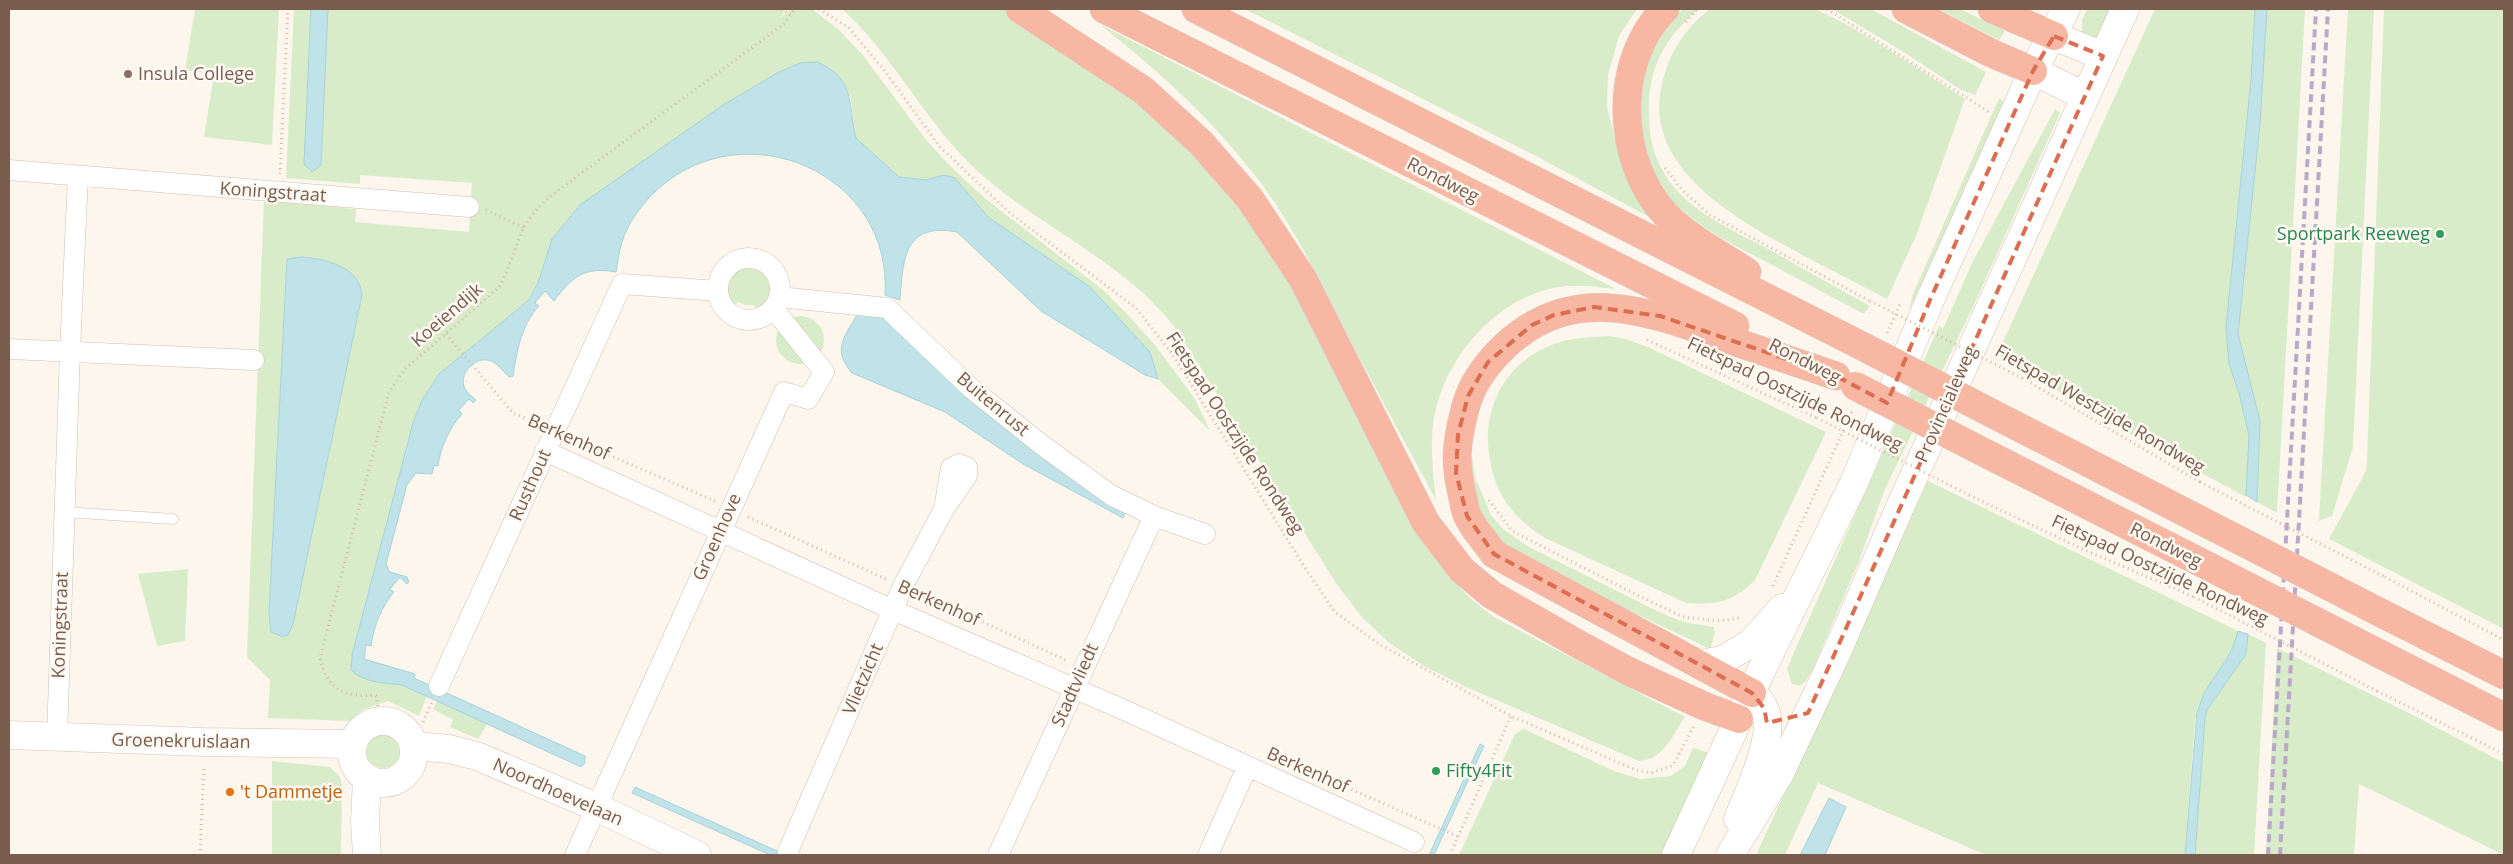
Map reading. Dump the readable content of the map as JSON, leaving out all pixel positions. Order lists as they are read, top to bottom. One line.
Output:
{"streets":{"highway":["Rondweg"],"main road":["Provincialeweg","Groenekruislaan","Noordhoevelaan"],"street":["Koningstraat","Buitenrust","Berkenhof","Rusthout","Groenhove","Vlietzicht","Stadtvliedt"],"path":["Koeiendijk","Fietspad Oostzijde Rondweg","Fietspad Westzijde Rondweg"]},"crossings":[["Koningstraat","Groenekruislaan"],["Koeiendijk","Berkenhof"],["Koeiendijk","Groenekruislaan"],["Koeiendijk","Noordhoevelaan"],["Buitenrust","Rusthout"],["Buitenrust","Groenhove"],["Buitenrust","Stadtvliedt"],["Berkenhof","Rusthout"],["Berkenhof","Groenhove"],["Berkenhof","Vlietzicht"],["Berkenhof","Stadtvliedt"],["Rusthout","Groenhove"],["Groenhove","Noordhoevelaan"],["Groenekruislaan","Noordhoevelaan"]],"places":["Insula College","Sportpark Reeweg","Fifty4Fit","'t Dammetje"]}
